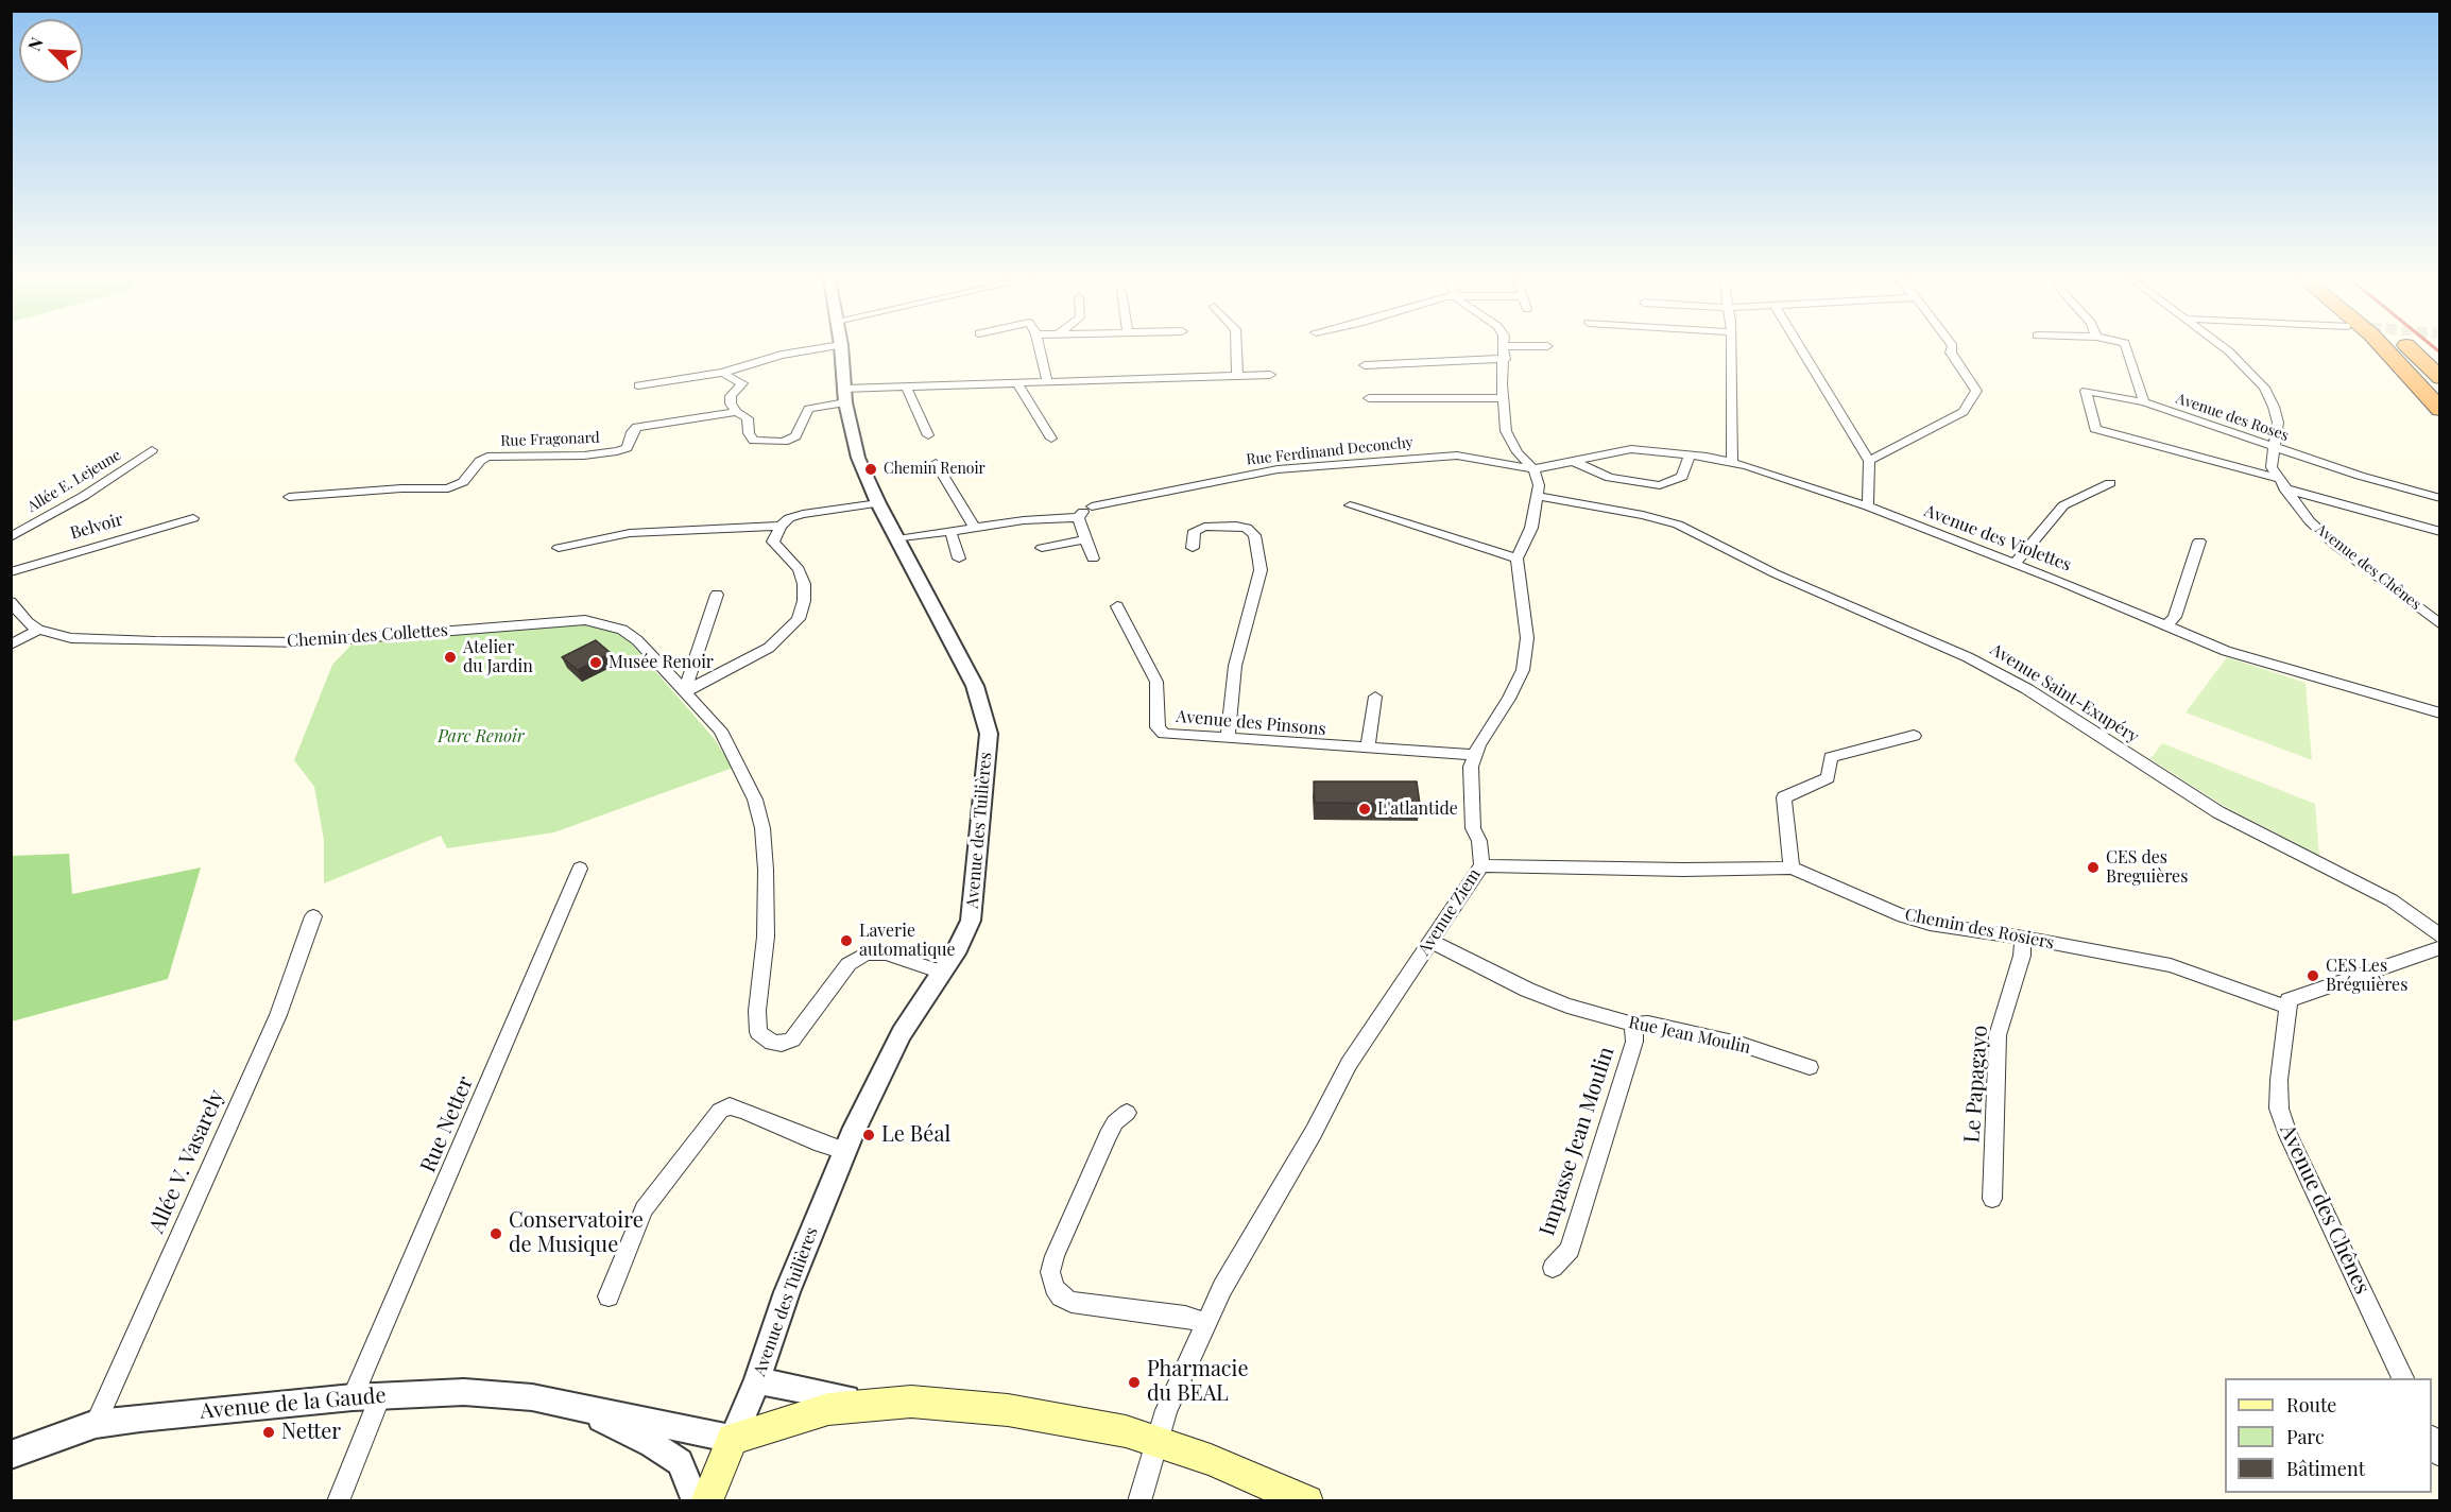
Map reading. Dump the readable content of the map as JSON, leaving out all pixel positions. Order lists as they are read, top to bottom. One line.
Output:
{"streets":{"street":["Avenue des Roses","Rue Fragonard","Rue Ferdinand Deconchy","Allée E. Lejeune","Belvoir","Avenue des Violettes","Avenue des Chênes","Chemin des Collettes","Avenue Saint-Exupéry","Avenue des Pinsons","Avenue des Tuilières","Avenue Ziem","Chemin des Rosiers","Rue Jean Moulin","Le Papagayo","Rue Netter","Impasse Jean Moulin","Allée V. Vasarely","Avenue de la Gaude"]},"crossings":[["Avenue des Roses","Avenue des Chênes"],["Rue Ferdinand Deconchy","Avenue des Violettes"],["Rue Ferdinand Deconchy","Avenue des Tuilières"],["Avenue des Chênes","Chemin des Rosiers"],["Chemin des Collettes","Avenue des Tuilières"],["Avenue des Pinsons","Avenue Ziem"],["Avenue des Tuilières","Avenue de la Gaude"],["Avenue Ziem","Chemin des Rosiers"],["Avenue Ziem","Rue Jean Moulin"],["Chemin des Rosiers","Le Papagayo"],["Rue Jean Moulin","Impasse Jean Moulin"],["Rue Netter","Avenue de la Gaude"],["Allée V. Vasarely","Avenue de la Gaude"]],"parks":["Parc Renoir"],"places":["Chemin Renoir","Atelier du Jardin","Musée Renoir","L'atlantide","CES des Breguières","Laverie automatique","CES Les Bréguières","Le Béal","Conservatoire de Musique","Pharmacie du BEAL","Netter"],"legend":["Route","Parc","Bâtiment"],"north":"top left"}
